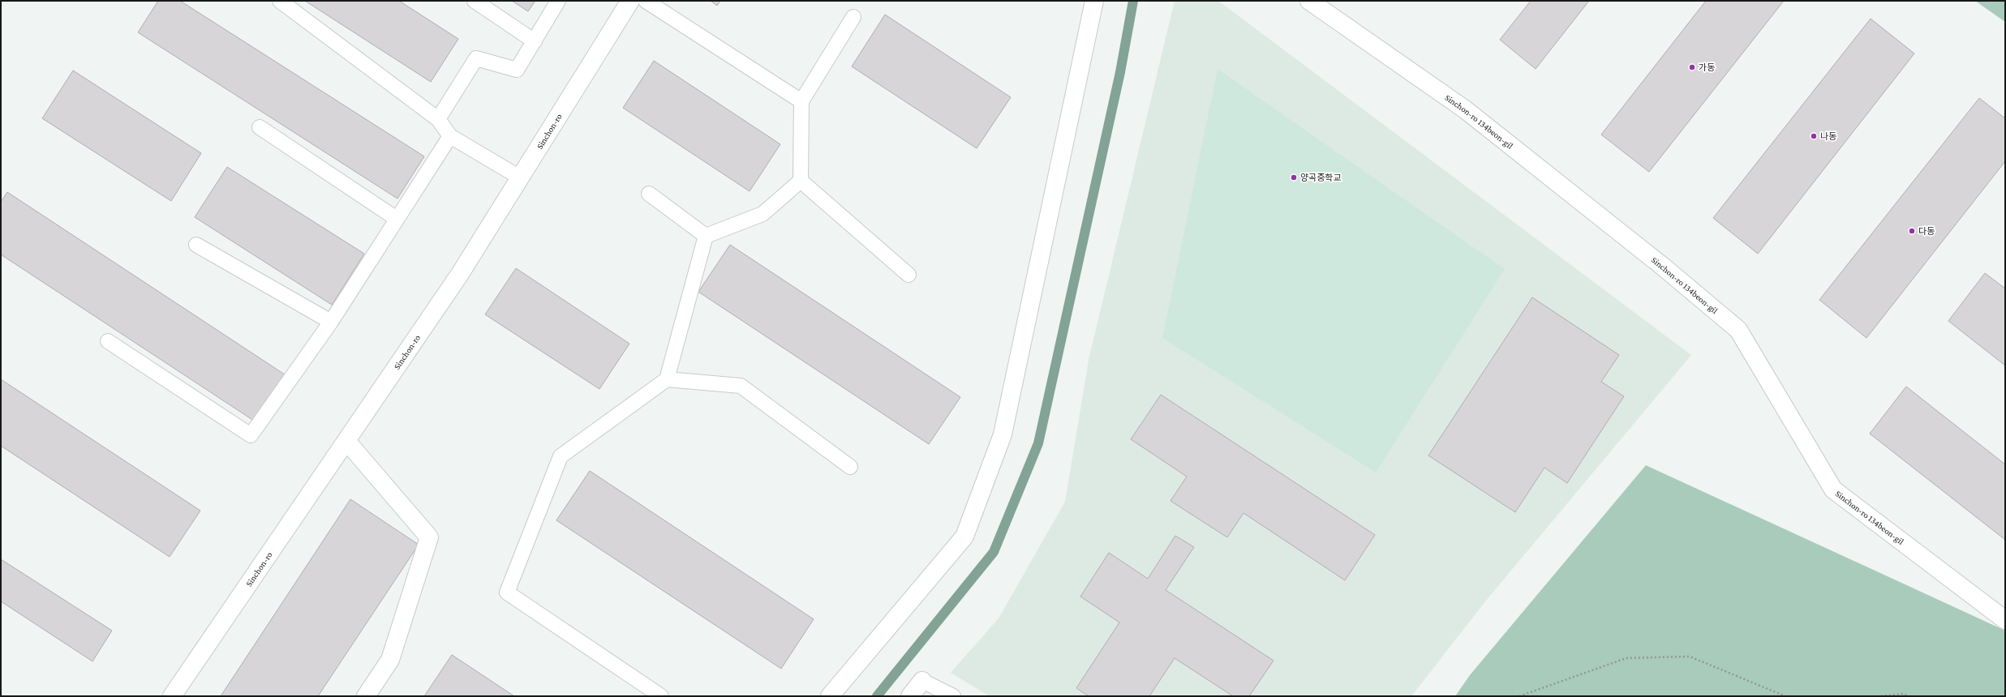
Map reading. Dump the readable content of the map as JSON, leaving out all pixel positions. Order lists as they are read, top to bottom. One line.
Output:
{"streets":{"street":["Sinchon-ro 134beon-gil","Sinchon-ro"]},"places":["가동","나동","양곡중학교","다동"]}
